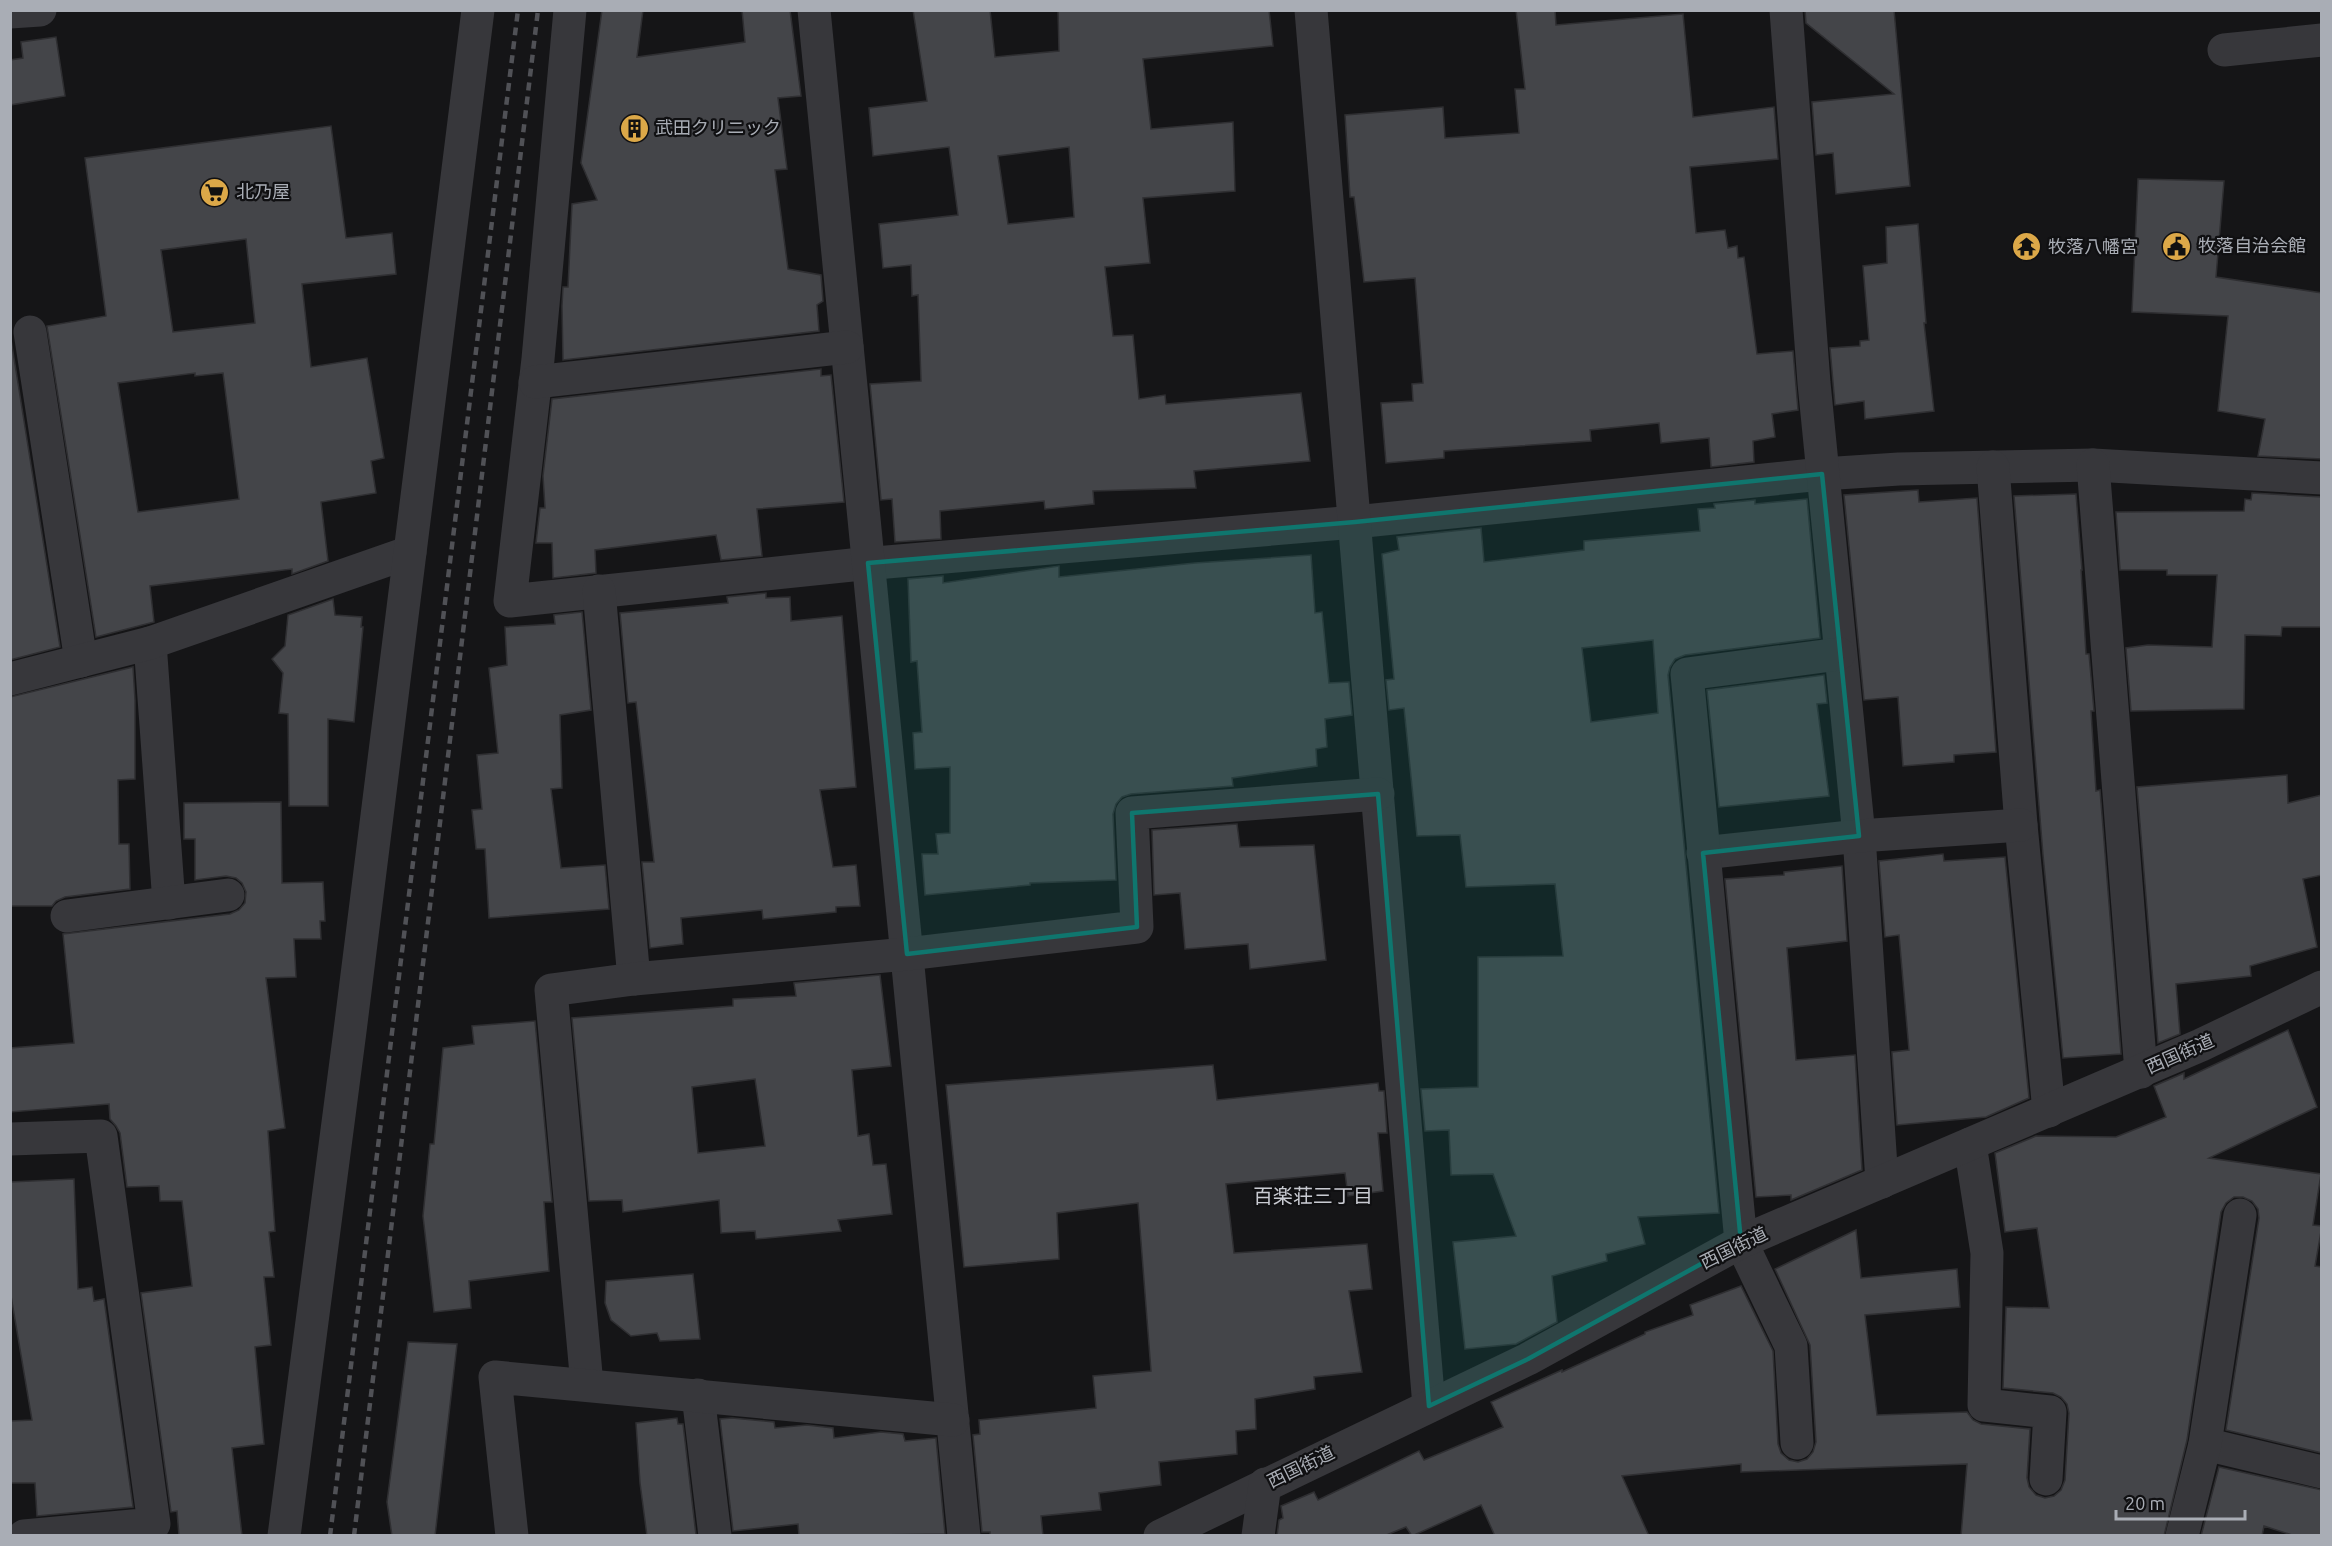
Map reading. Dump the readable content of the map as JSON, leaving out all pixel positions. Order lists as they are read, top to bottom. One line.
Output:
{"streets":{"street":["西国街道"]},"districts":["百楽荘三丁目"],"places":{"building":["武田クリニック"],"supermarket":["北乃屋"],"public building":["牧落自治会館"],"temple":["牧落八幡宮"]},"scale_bar":"20 m"}
